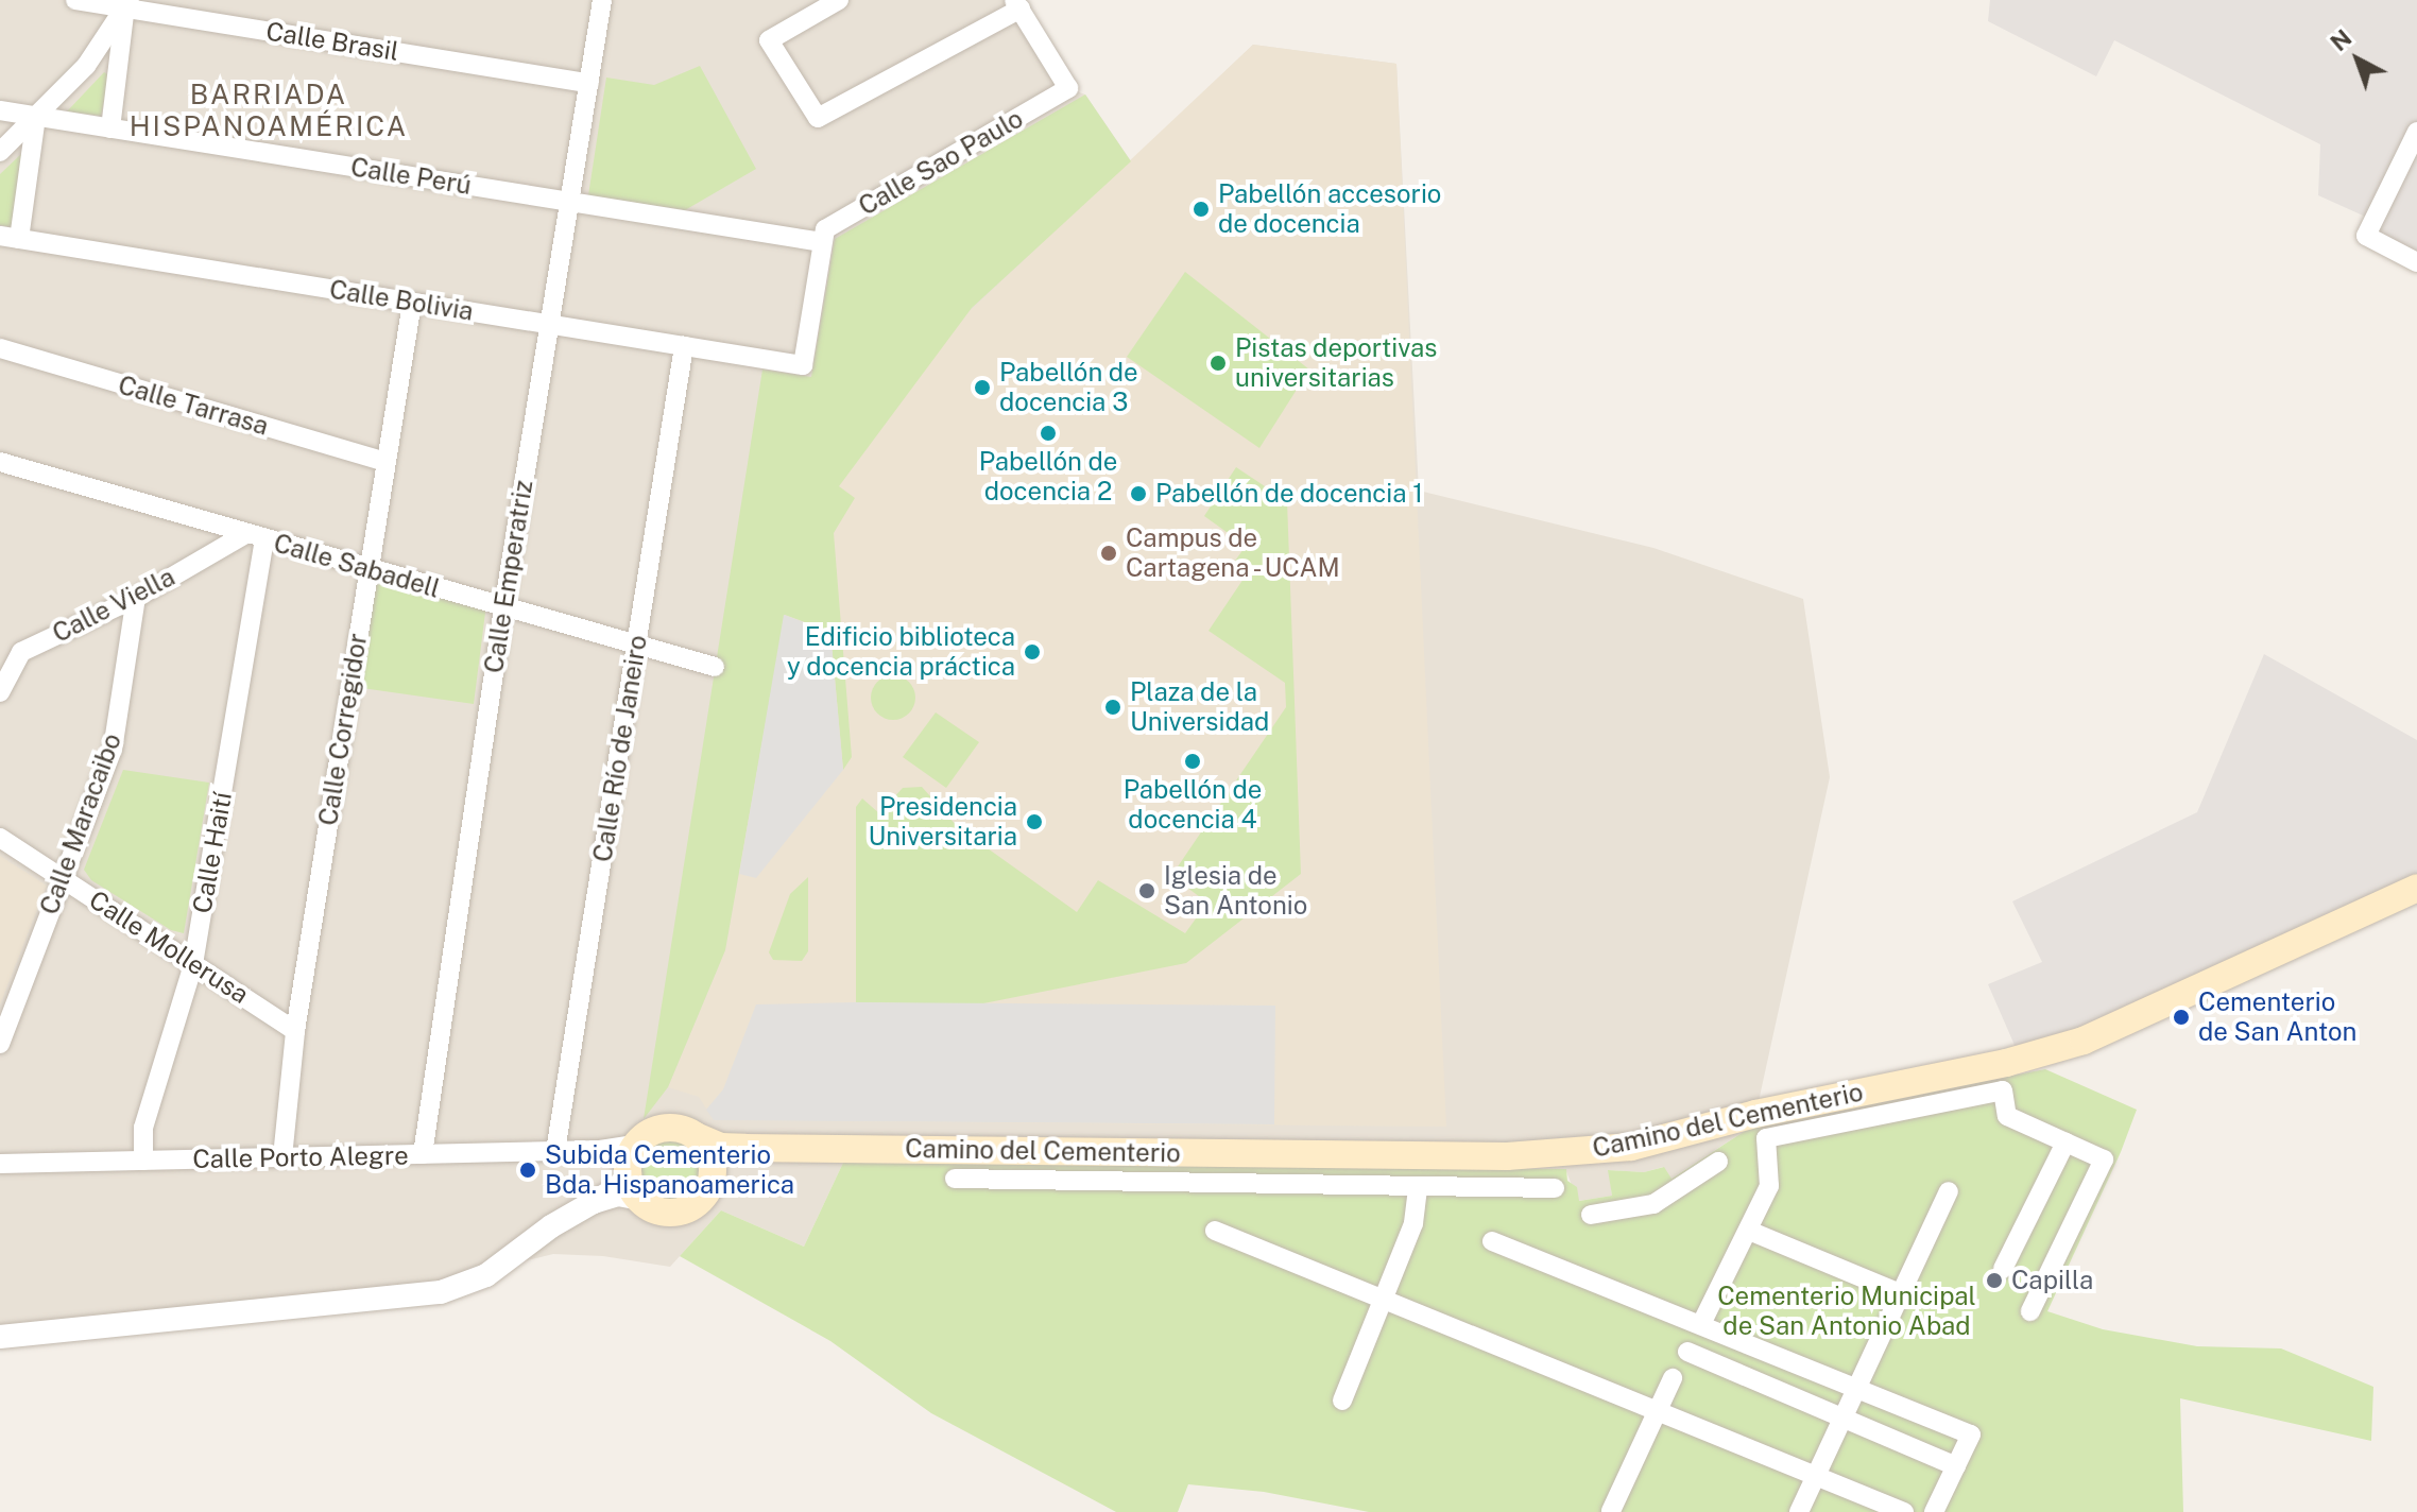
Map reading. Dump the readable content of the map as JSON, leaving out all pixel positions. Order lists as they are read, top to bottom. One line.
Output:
{"streets":{"main road":["Camino del Cementerio"],"street":["Calle Brasil","Calle Sao Paulo","Calle Perú","Calle Bolivia","Calle Tarrasa","Calle Sabadell","Calle Emperatriz","Calle Viella","Calle Corregidor","Calle Río de Janeiro","Calle Maracaibo","Calle Haití","Calle Mollerusa","Calle Porto Alegre"]},"crossings":[["Calle Brasil","Calle Emperatriz"],["Calle Sao Paulo","Calle Perú"],["Calle Sao Paulo","Calle Bolivia"],["Calle Perú","Calle Bolivia"],["Calle Perú","Calle Emperatriz"],["Calle Bolivia","Calle Emperatriz"],["Calle Bolivia","Calle Corregidor"],["Calle Bolivia","Calle Río de Janeiro"],["Calle Tarrasa","Calle Corregidor"],["Calle Sabadell","Calle Emperatriz"],["Calle Sabadell","Calle Viella"],["Calle Sabadell","Calle Corregidor"],["Calle Sabadell","Calle Río de Janeiro"],["Calle Sabadell","Calle Haití"],["Calle Emperatriz","Calle Porto Alegre"],["Calle Viella","Calle Maracaibo"],["Calle Viella","Calle Haití"],["Calle Corregidor","Calle Mollerusa"],["Calle Corregidor","Calle Porto Alegre"],["Calle Río de Janeiro","Calle Porto Alegre"],["Calle Maracaibo","Calle Mollerusa"],["Calle Haití","Calle Mollerusa"],["Calle Haití","Calle Porto Alegre"],["Camino del Cementerio","Calle Porto Alegre"]],"districts":["BARRIADA HISPANOAMÉRICA"],"parks":["Cementerio Municipal de San Antonio Abad"],"places":["Pabellón accesorio de docencia","Pistas deportivas universitarias","Pabellón de docencia 3","Pabellón de docencia 2","Pabellón de docencia 1","Campus de Cartagena - UCAM","Edificio biblioteca y docencia práctica","Plaza de la Universidad","Pabellón de docencia 4","Presidencia Universitaria","Iglesia de San Antonio","Cementerio de San Anton","Subida Cementerio Bda. Hispanoamerica","Capilla"],"north":"top left"}
